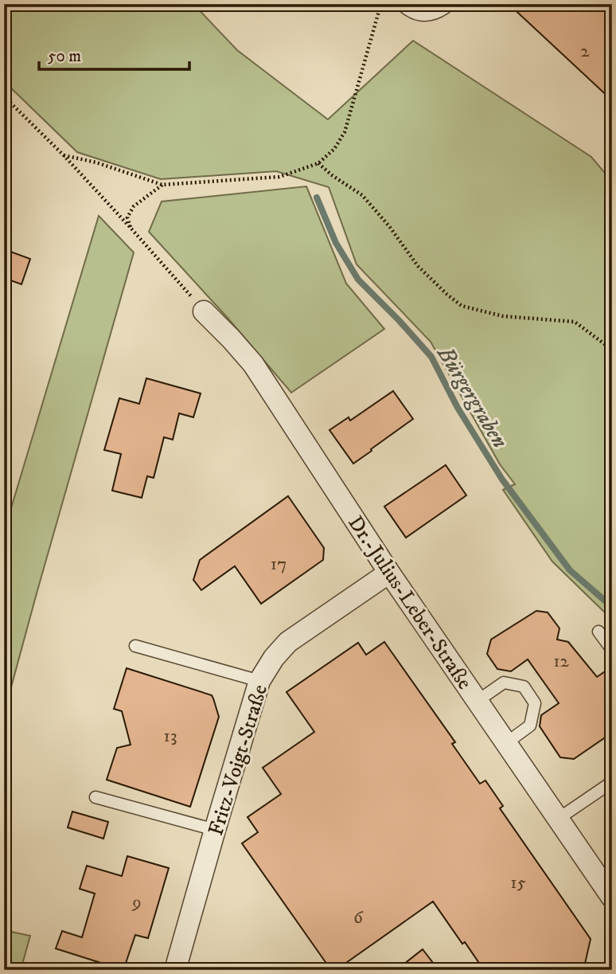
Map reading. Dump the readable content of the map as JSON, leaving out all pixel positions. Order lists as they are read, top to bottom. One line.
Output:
{"streets":{"street":["Dr.-Julius-Leber-Straße","Fritz-Voigt-Straße"]},"crossings":[["Dr.-Julius-Leber-Straße","Fritz-Voigt-Straße"]],"water":["Bürgergraben"],"house_numbers":["2","17","12","13","15","9","6"],"scale_bar":"50 m"}
